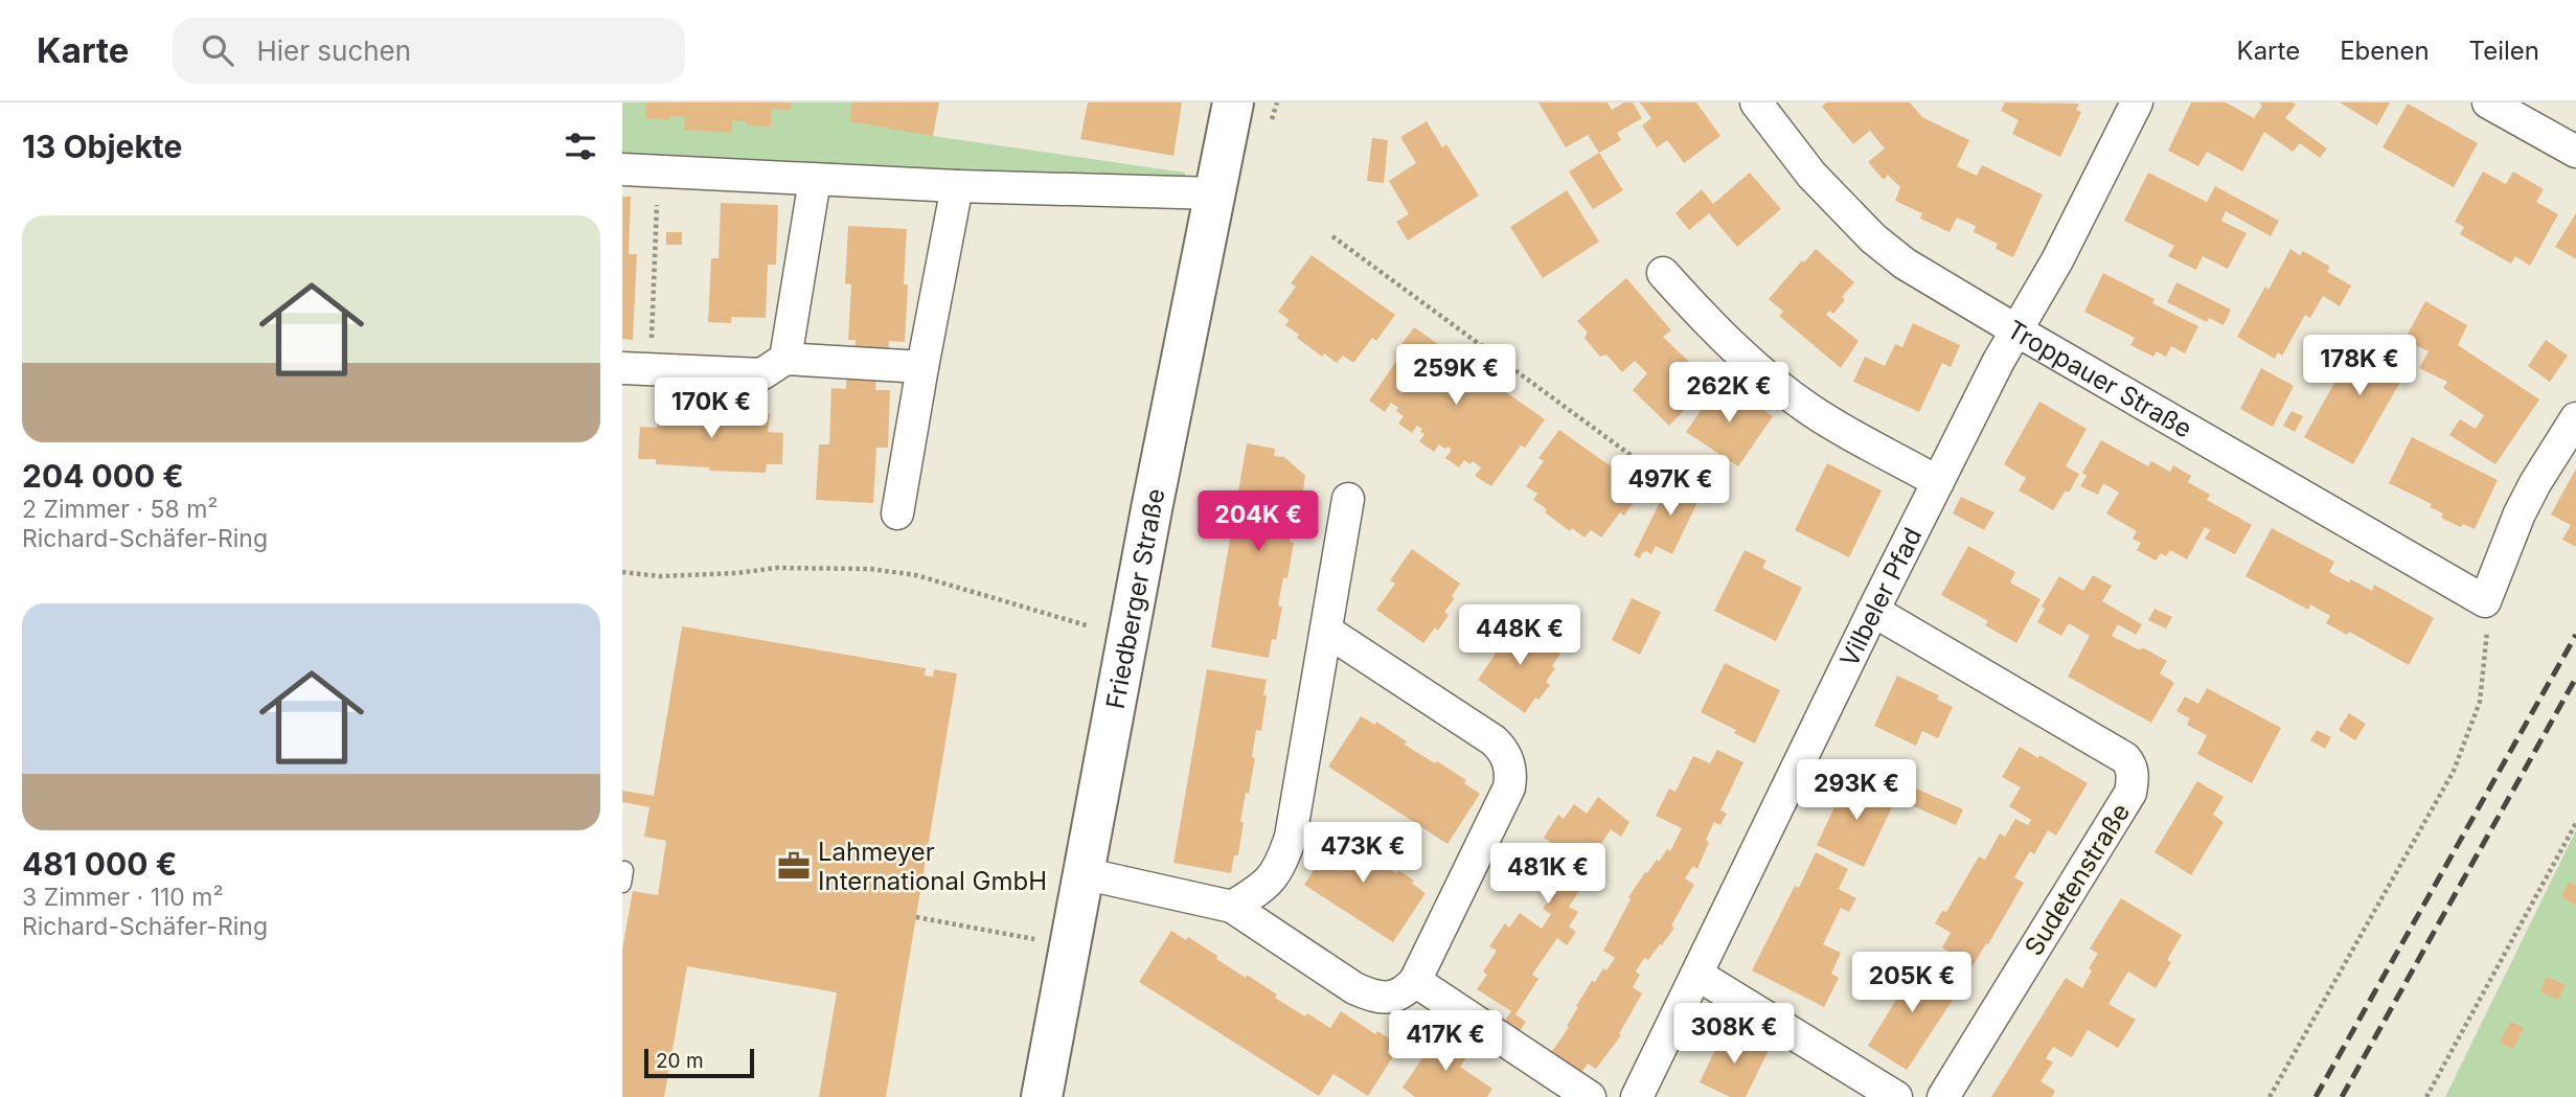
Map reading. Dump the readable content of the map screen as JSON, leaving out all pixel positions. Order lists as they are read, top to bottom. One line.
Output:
{"streets":{"street":["Troppauer Straße","Vilbeler Pfad","Friedberger Straße","Sudetenstraße"]},"crossings":[["Troppauer Straße","Vilbeler Pfad"],["Vilbeler Pfad","Sudetenstraße"]],"places":{"office":["Lahmeyer International GmbH"]},"scale_bar":"20 m","page":{"header":"Karte","search":"Hier suchen","nav":["Karte","Ebenen","Teilen"],"heading":"13 Objekte","list":[{"name":"204 000 €","note":"2 Zimmer · 58 m² · Richard-Schäfer-Ring"},{"name":"481 000 €","note":"3 Zimmer · 110 m² · Richard-Schäfer-Ring"}],"price":["178K €","259K €","262K €","170K €","497K €","204K €","448K €","293K €","473K €","481K €","205K €","308K €","417K €"],"scale":"20 m"}}
